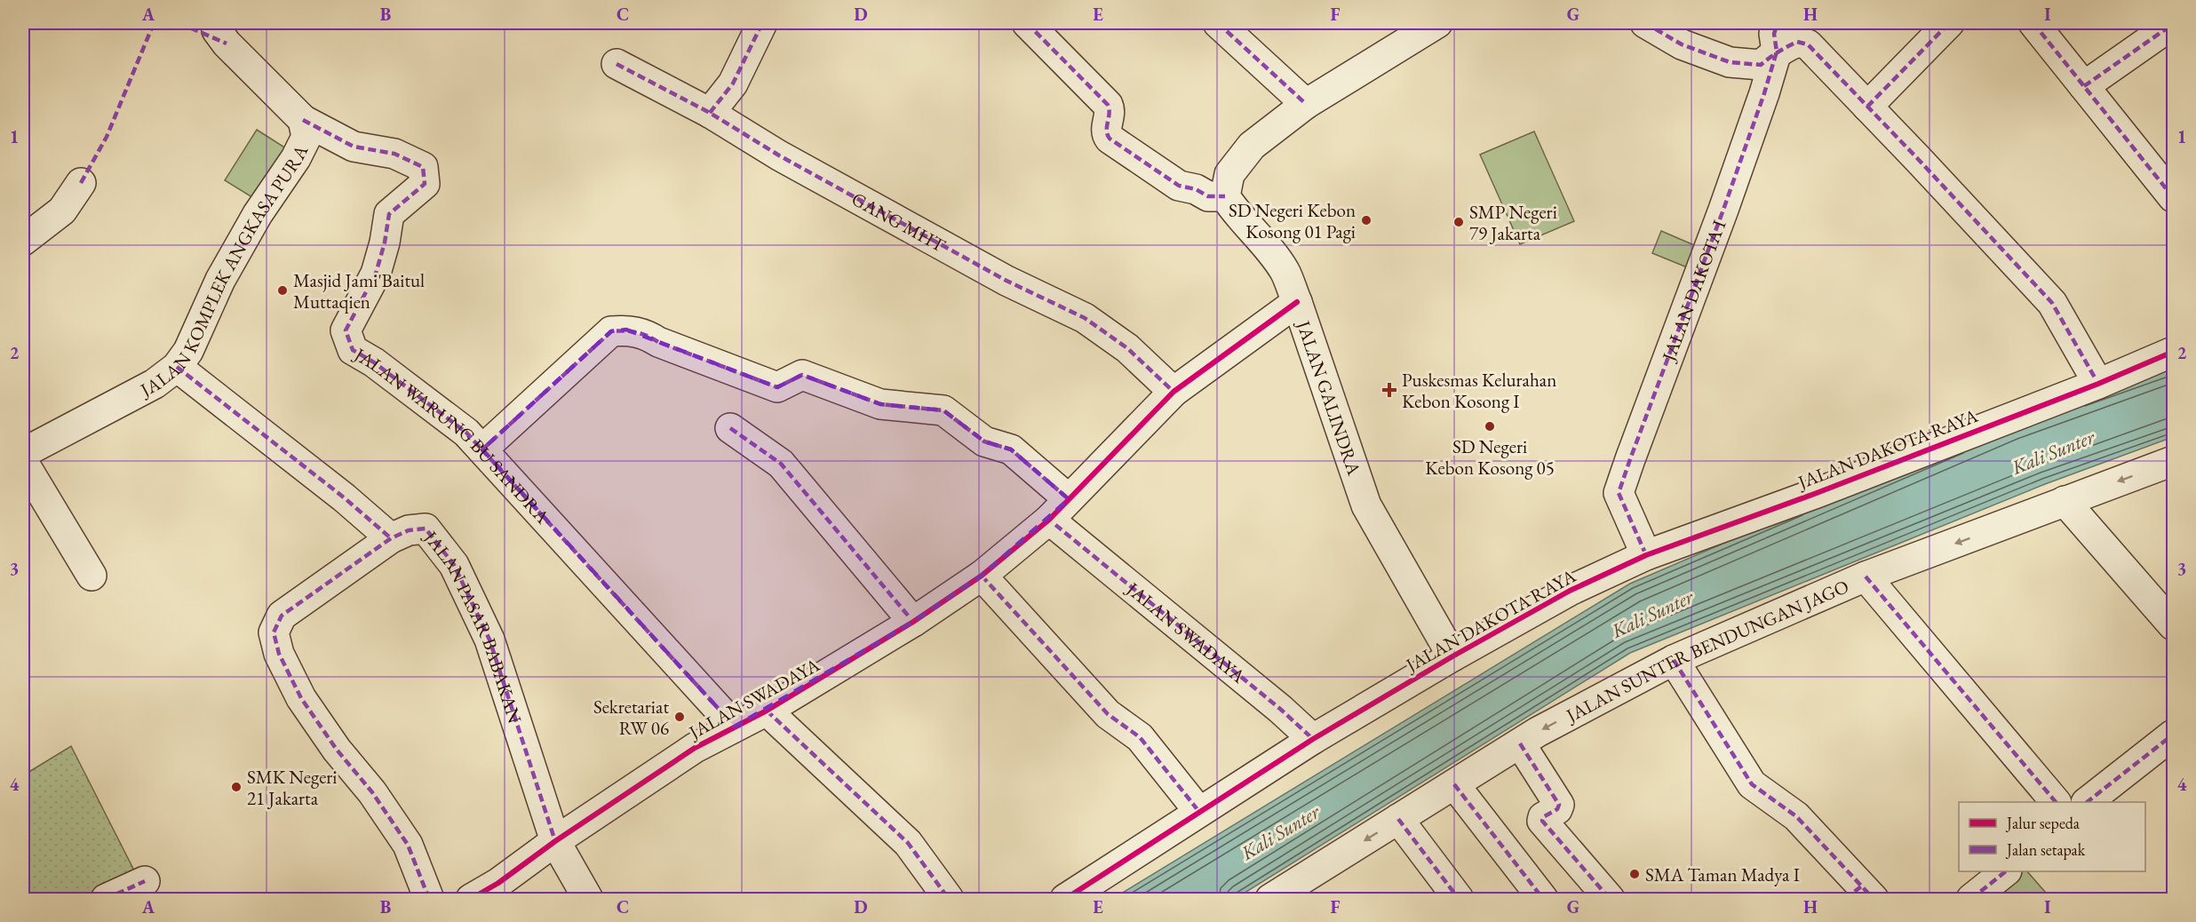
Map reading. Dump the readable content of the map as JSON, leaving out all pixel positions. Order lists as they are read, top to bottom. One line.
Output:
{"streets":{"street":["GANG MHT","JALAN KOMPLEK ANGKASA PURA","JALAN DAKOTA I","JALAN GALINDRA","JALAN WARUNG BU SANDRA","JALAN DAKOTA RAYA","JALAN PASAR BABAKAN","JALAN SWADAYA","JALAN SUNTER BENDUNGAN JAGO"]},"crossings":[["JALAN KOMPLEK ANGKASA PURA","JALAN WARUNG BU SANDRA"],["JALAN KOMPLEK ANGKASA PURA","JALAN PASAR BABAKAN"],["JALAN DAKOTA I","JALAN DAKOTA RAYA"],["JALAN GALINDRA","JALAN DAKOTA RAYA"],["JALAN WARUNG BU SANDRA","JALAN SWADAYA"],["JALAN DAKOTA RAYA","JALAN SWADAYA"],["JALAN PASAR BABAKAN","JALAN SWADAYA"]],"one_way":["JALAN SUNTER BENDUNGAN JAGO"],"water":["Kali Sunter"],"places":{"other":["SD Negeri Kebon Kosong 01 Pagi","SMP Negeri 79 Jakarta","Masjid Jami'Baitul Muttaqien","SD Negeri Kebon Kosong 05","Sekretariat RW 06","SMK Negeri 21 Jakarta","SMA Taman Madya I"],"health":["Puskesmas Kelurahan Kebon Kosong I"]},"legend":["Jalur sepeda","Jalan setapak"],"grid":{"columns":["A","B","C","D","E","F","G","H","I"],"rows":["1","2","3","4"]}}
